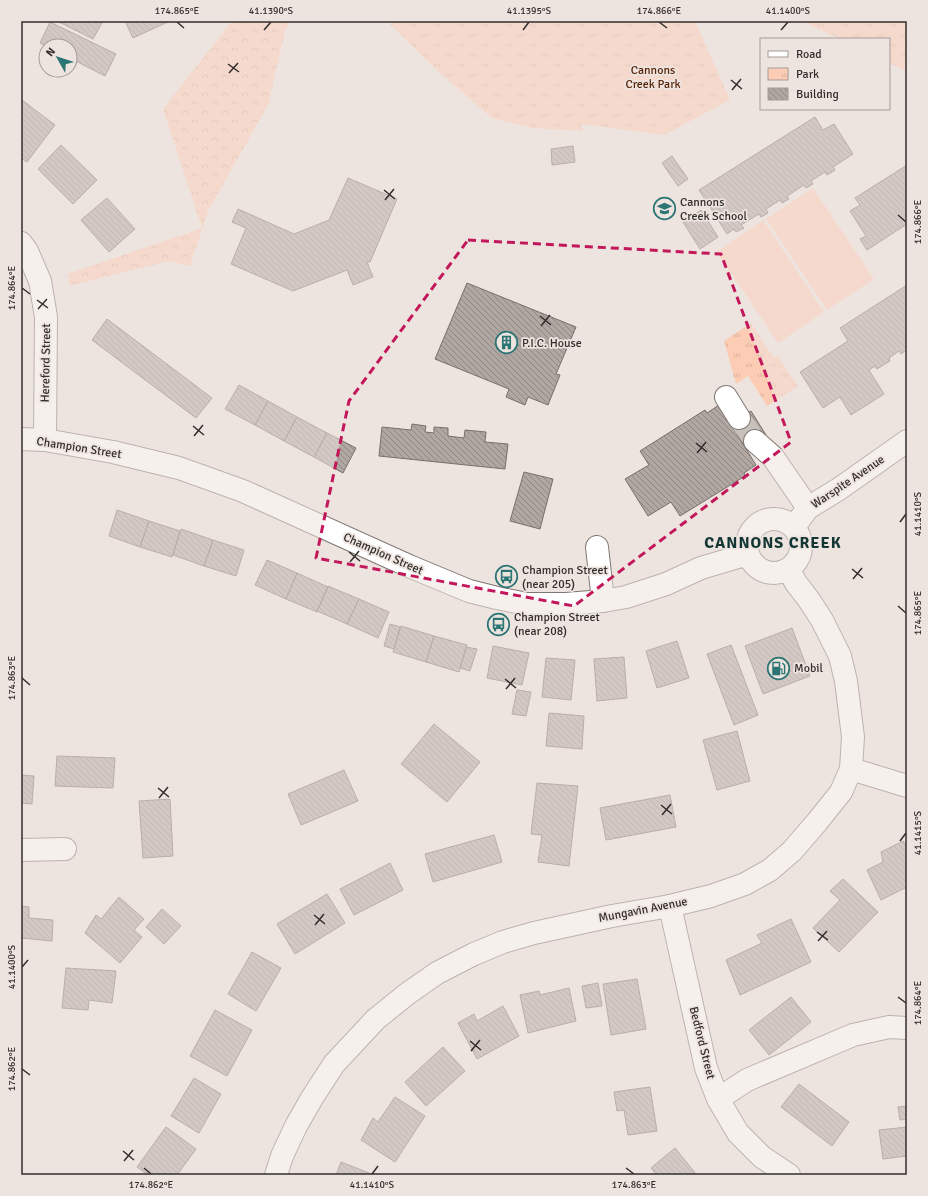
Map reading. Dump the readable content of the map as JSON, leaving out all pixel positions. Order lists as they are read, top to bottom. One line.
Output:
{"streets":{"main road":["Hereford Street","Champion Street","Warspite Avenue","Mungavin Avenue","Bedford Street"]},"crossings":[["Hereford Street","Champion Street"],["Champion Street","Warspite Avenue"],["Champion Street","Mungavin Avenue"],["Warspite Avenue","Mungavin Avenue"],["Mungavin Avenue","Bedford Street"]],"districts":["CANNONS CREEK"],"parks":["Cannons Creek Park"],"places":{"school or university":["Cannons Creek School"],"building":["P.I.C. House"],"bus stop":["Champion Street (near 205)","Champion Street (near 208)"],"fuel station":["Mobil"]},"legend":["Road","Park","Building"],"north":"top left","coordinates":["174.865°E","41.1390°S","41.1395°S","174.866°E","41.1400°S","174.864°E","41.1410°S","174.863°E","41.1415°S","174.862°E"]}
